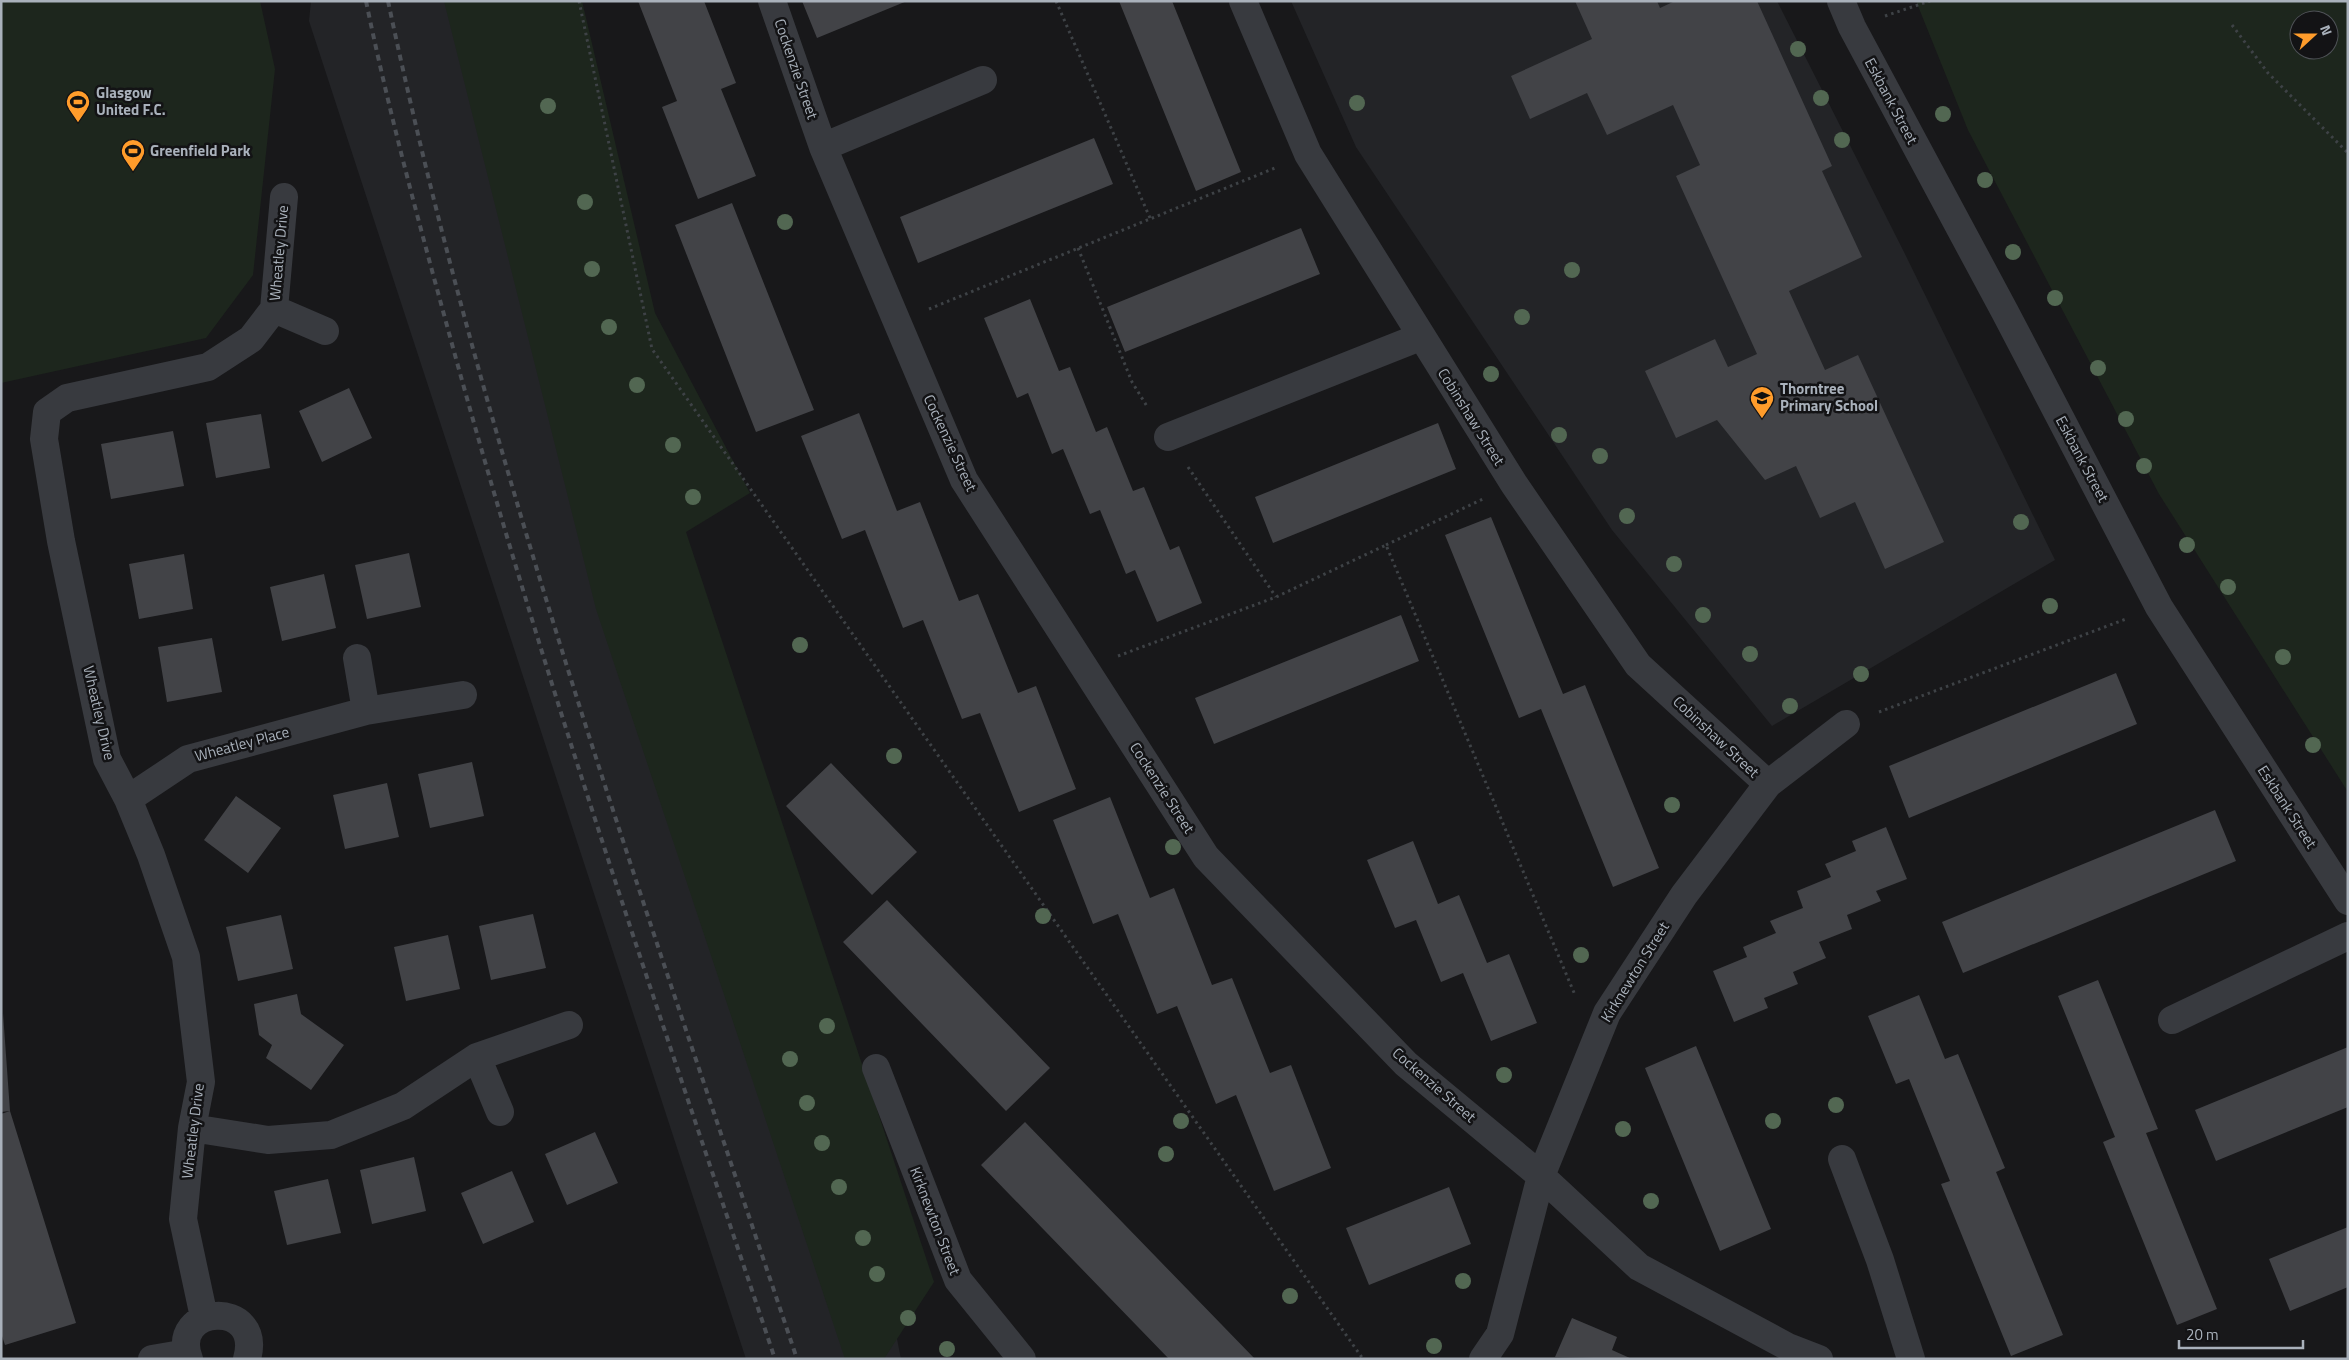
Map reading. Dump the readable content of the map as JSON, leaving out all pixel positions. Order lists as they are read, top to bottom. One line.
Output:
{"streets":{"street":["Cockenzie Street","Eskbank Street","Wheatley Drive","Cobinshaw Street","Wheatley Place","Kirknewton Street"]},"crossings":[["Cockenzie Street","Kirknewton Street"],["Wheatley Drive","Wheatley Place"],["Cobinshaw Street","Kirknewton Street"]],"places":{"sports":["Glasgow United F.C.","Greenfield Park"],"school or university":["Thorntree Primary School"]},"scale_bar":"20 m","north":"right"}
